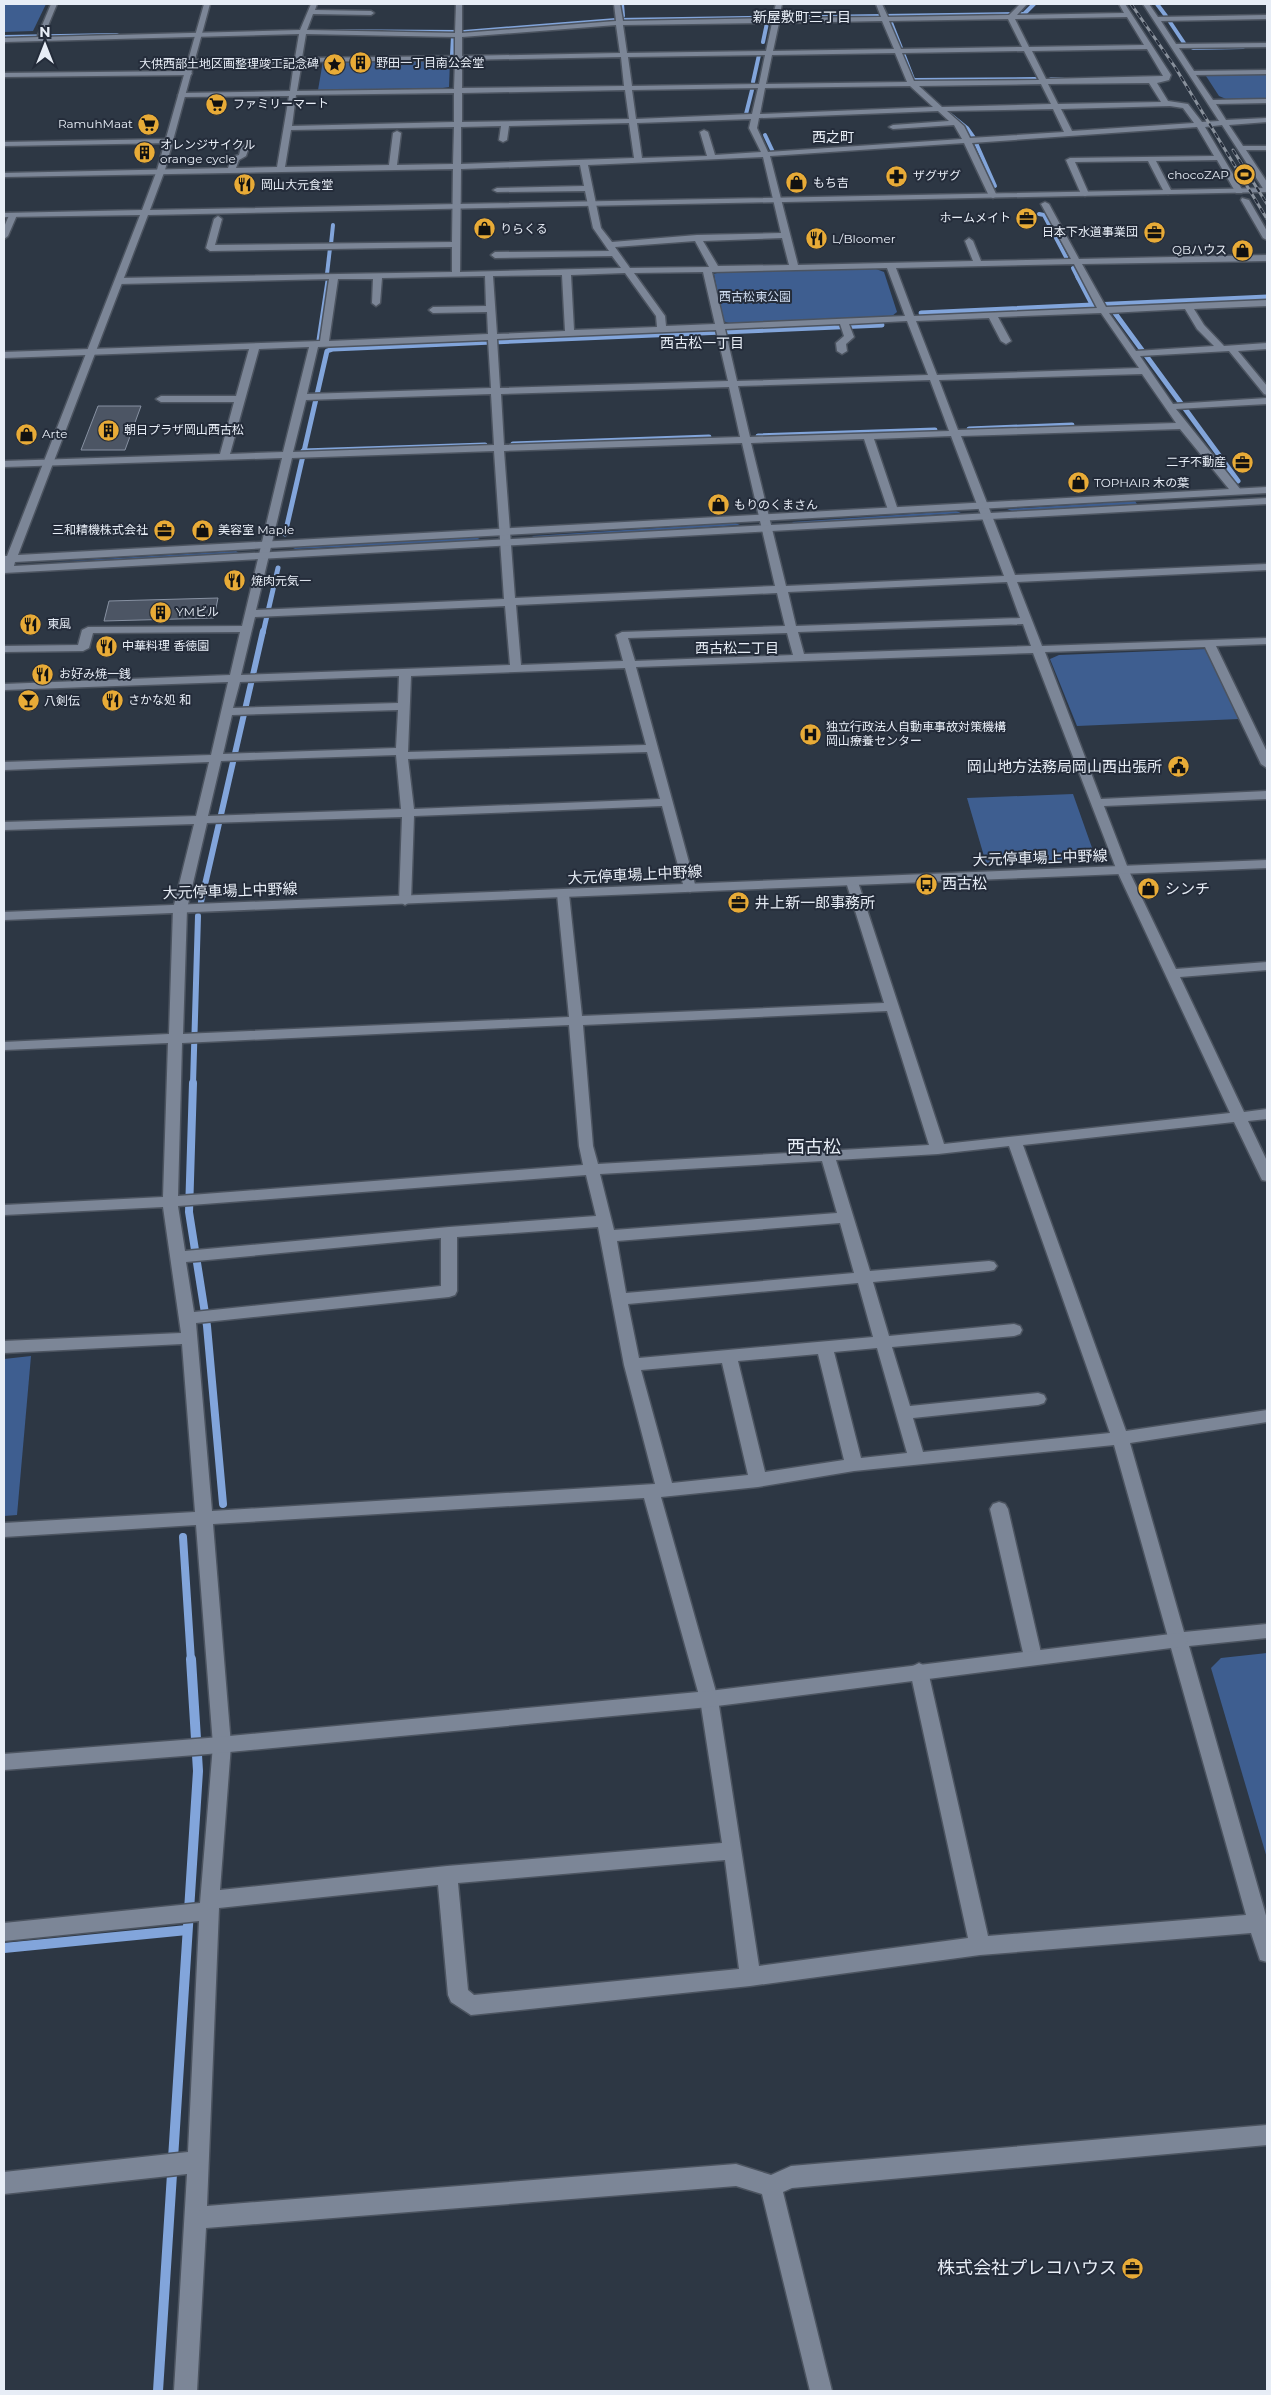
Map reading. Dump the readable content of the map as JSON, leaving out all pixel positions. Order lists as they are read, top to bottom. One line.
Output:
{"streets":{"street":["大元停車場上中野線"]},"districts":["新屋敷町三丁目","西之町","西古松一丁目","西古松二丁目","西古松"],"parks":["西古松東公園"],"places":{"building":["野田一丁目南公会堂","オレンジサイクル orange cycle","朝日プラザ岡山西古松","YMビル"],"place":["大供西部土地区画整理竣工記念碑"],"supermarket":["ファミリーマート","RamuhMaat"],"sports":["chocoZAP"],"pharmacy":["ザグザグ"],"shop":["もち吉","りらくる","QBハウス","Arte","TOPHAIR 木の葉","もりのくまさん","美容室 Maple","シンチ"],"restaurant":["岡山大元食堂","L/Bloomer","焼肉元気一","東風","中華料理 香徳園","お好み焼一銭","さかな処 和"],"office":["ホームメイト","日本下水道事業団","二子不動産","三和精機株式会社","井上新一郎事務所","株式会社プレコハウス"],"bar":["八剣伝"],"hospital":["独立行政法人自動車事故対策機構 岡山療養センター"],"public building":["岡山地方法務局岡山西出張所"],"bus stop":["西古松"]},"north":"top"}
